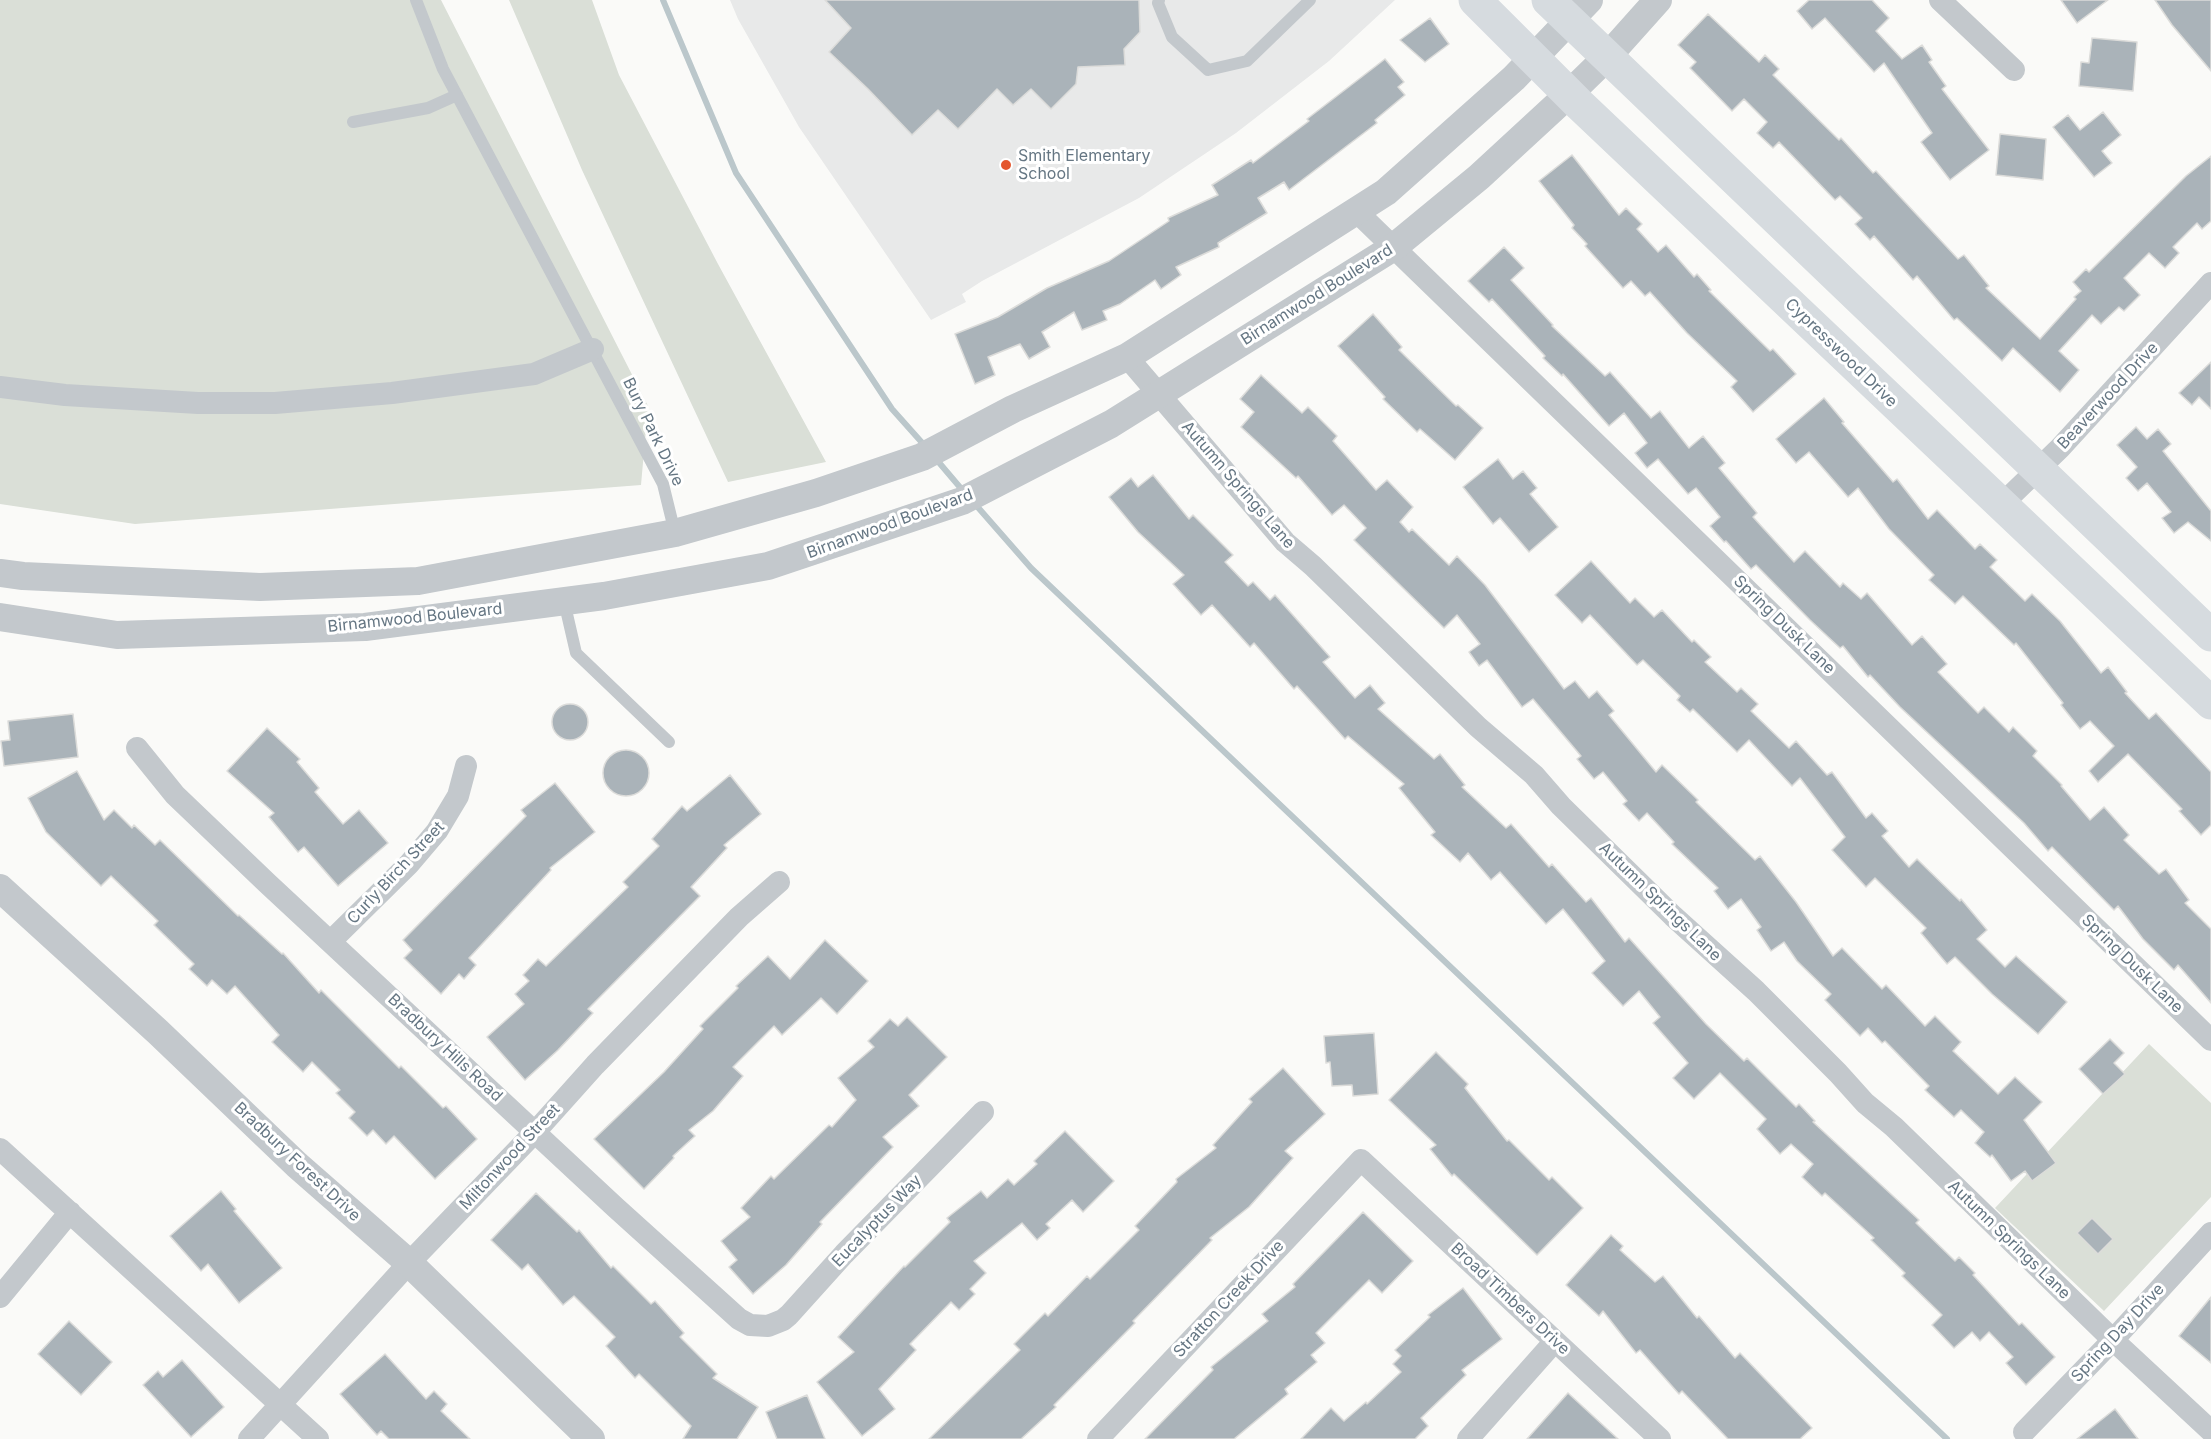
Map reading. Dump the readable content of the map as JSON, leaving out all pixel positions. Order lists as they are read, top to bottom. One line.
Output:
{"streets":{"main road":["Cypresswood Drive"],"street":["Birnamwood Boulevard","Beaverwood Drive","Autumn Springs Lane","Spring Dusk Lane","Curly Birch Street","Bradbury Hills Road","Miltonwood Street","Bradbury Forest Drive","Eucalyptus Way","Stratton Creek Drive","Broad Timbers Drive","Spring Day Drive"],"lane":["Bury Park Drive"]},"crossings":[["Birnamwood Boulevard","Cypresswood Drive"],["Birnamwood Boulevard","Autumn Springs Lane"],["Birnamwood Boulevard","Spring Dusk Lane"],["Cypresswood Drive","Beaverwood Drive"],["Autumn Springs Lane","Spring Day Drive"],["Curly Birch Street","Bradbury Hills Road"],["Bradbury Hills Road","Miltonwood Street"],["Bradbury Hills Road","Eucalyptus Way"],["Miltonwood Street","Bradbury Forest Drive"],["Stratton Creek Drive","Broad Timbers Drive"]],"places":["Smith Elementary School"]}
